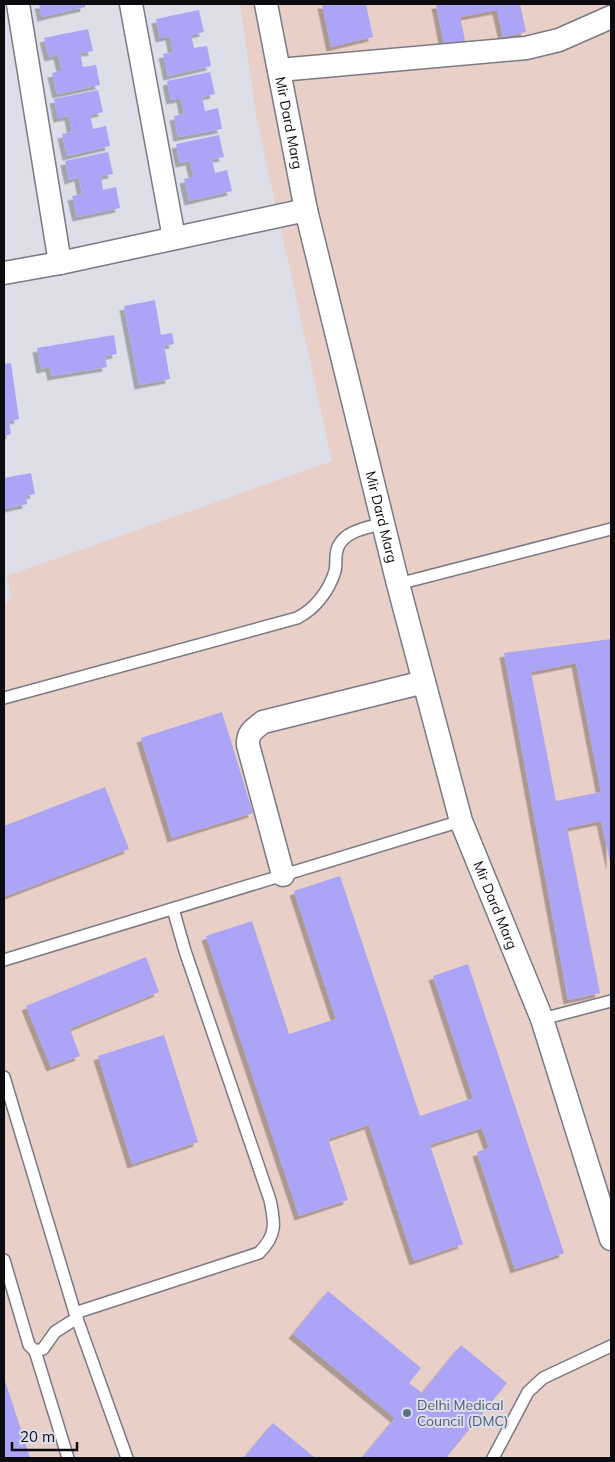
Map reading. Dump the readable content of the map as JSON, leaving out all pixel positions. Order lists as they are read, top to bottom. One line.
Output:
{"streets":{"street":["Mir Dard Marg"]},"places":["Delhi Medical Council (DMC)"],"scale_bar":"20 m"}
